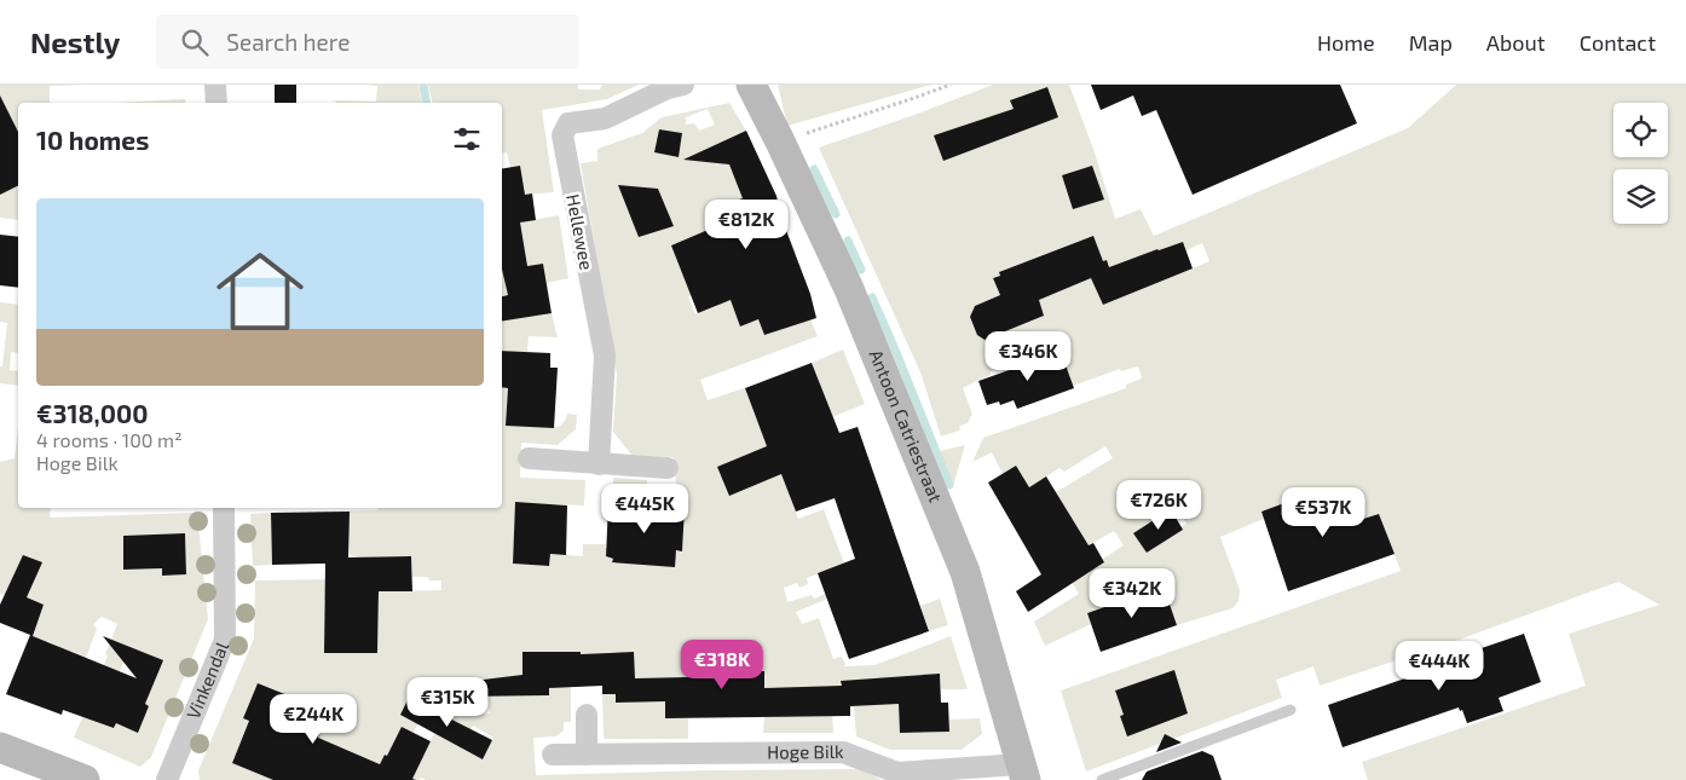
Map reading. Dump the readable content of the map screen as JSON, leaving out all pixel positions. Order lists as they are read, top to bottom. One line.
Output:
{"streets":{"main road":["Antoon Catriestraat"],"street":["Hellewee","Vinkendal","Hoge Bilk"]},"crossings":[["Antoon Catriestraat","Hoge Bilk"]],"page":{"header":"Nestly","search":"Search here","nav":["Home","Map","About","Contact"],"heading":"10 homes","list":[{"name":"€318,000","note":"4 rooms · 100 m² · Hoge Bilk"}],"price":["€812K","€346K","€726K","€445K","€537K","€342K","€318K","€444K","€315K","€244K"]}}
